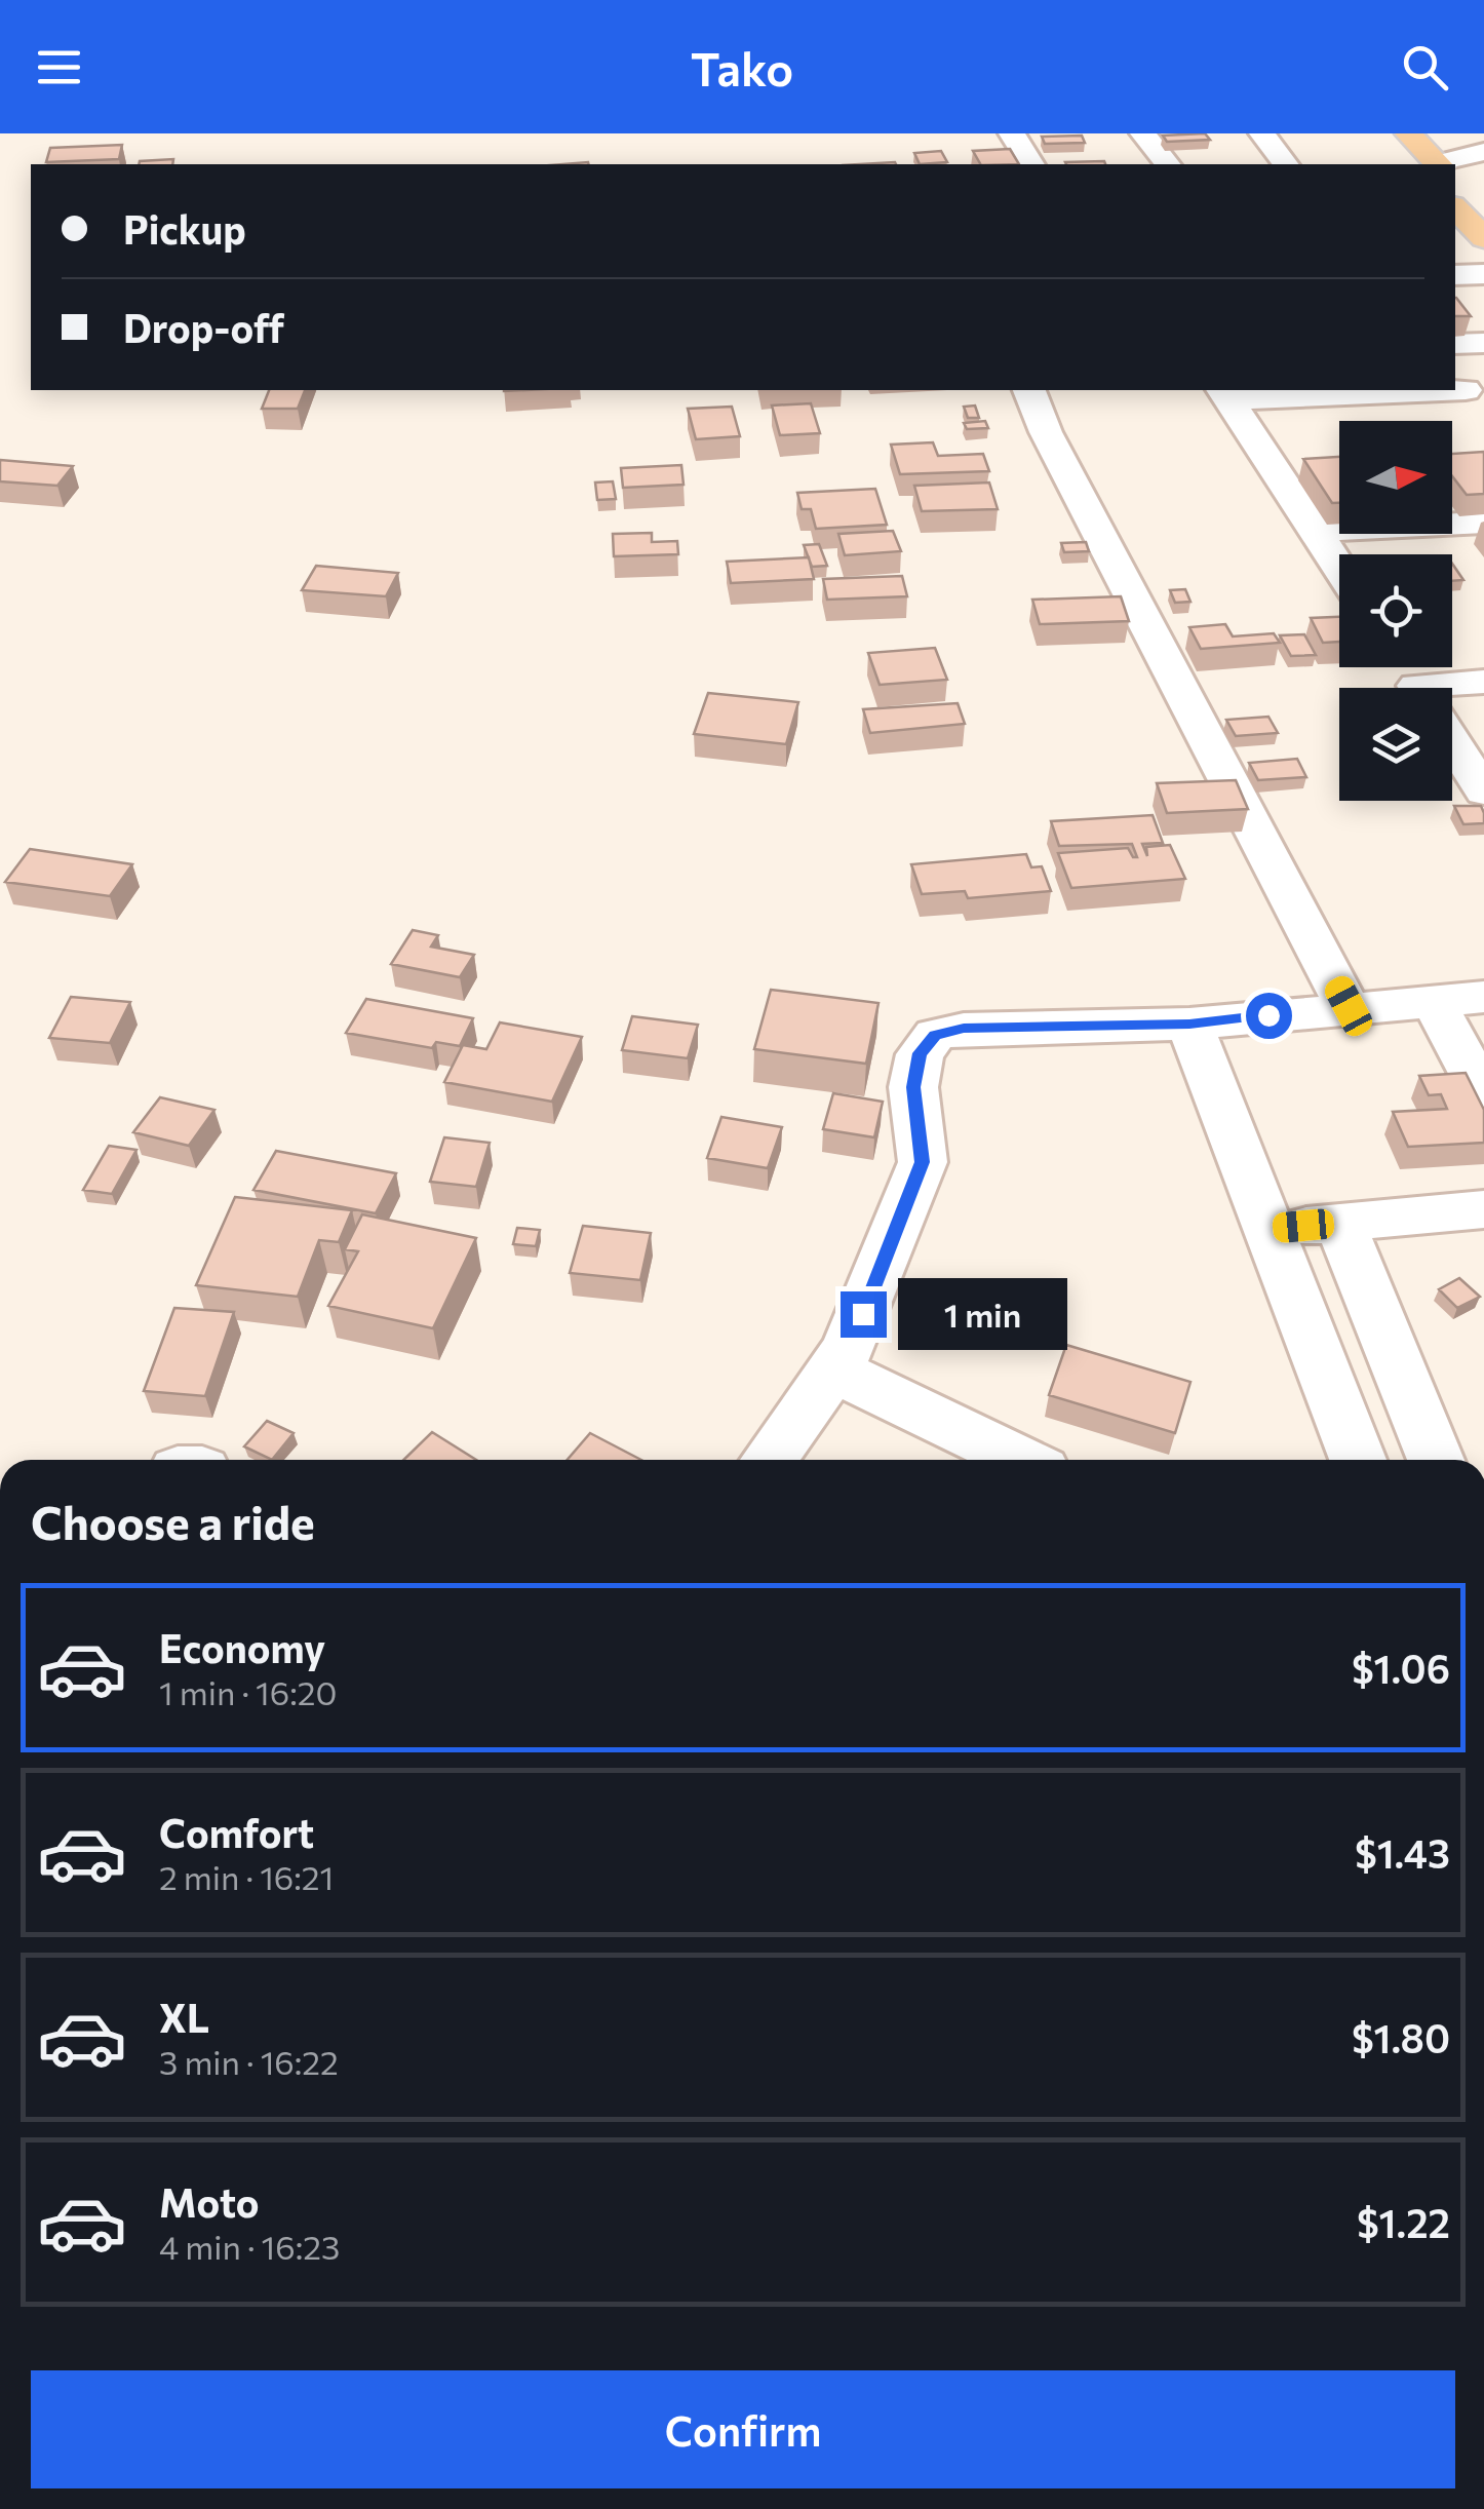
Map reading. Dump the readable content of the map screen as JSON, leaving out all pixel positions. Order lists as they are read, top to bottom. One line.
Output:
{"north":"right","page":{"header":"Tako","banner":["Pickup","Drop-off"],"bubble":"1 min","heading":"Choose a ride","list":[{"name":"Economy","note":"1 min · 16:20","value":"$1.06"},{"name":"Comfort","note":"2 min · 16:21","value":"$1.43"},{"name":"XL","note":"3 min · 16:22","value":"$1.80"},{"name":"Moto","note":"4 min · 16:23","value":"$1.22"}],"buttons":"Confirm"}}
